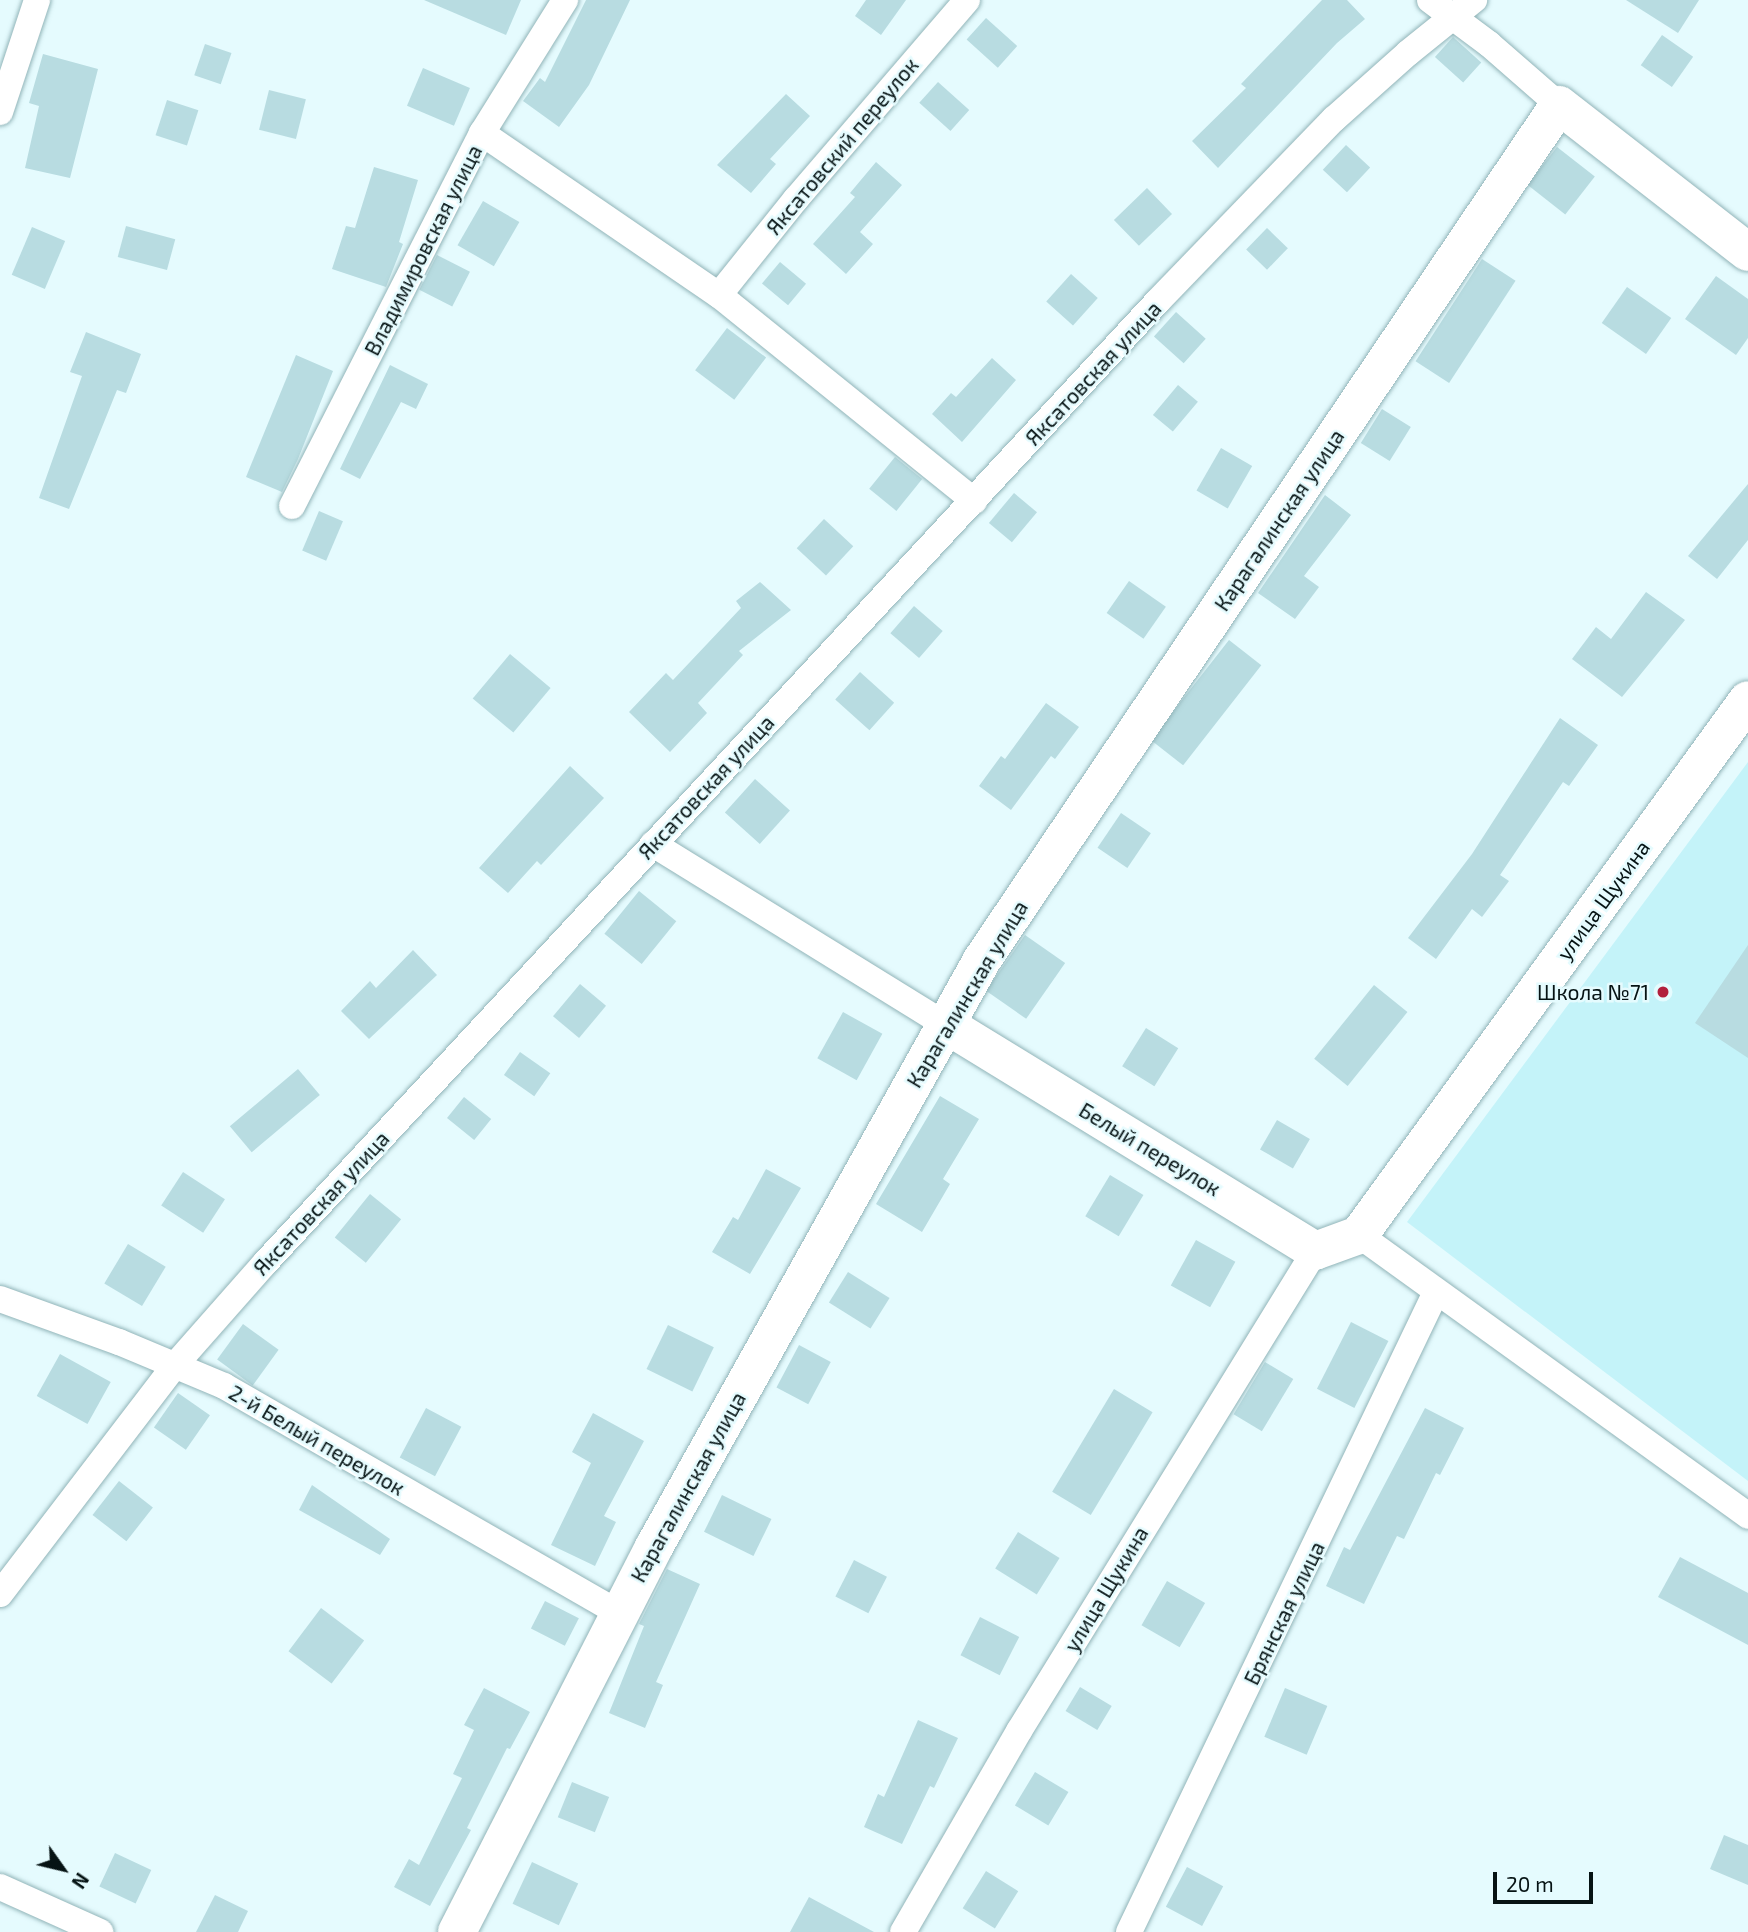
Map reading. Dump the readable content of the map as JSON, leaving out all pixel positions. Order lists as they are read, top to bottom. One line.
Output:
{"streets":{"street":["Яксатовский переулок","Владимировская улица","Яксатовская улица","Карагалинская улица","улица Щукина","Белый переулок","2-й Белый переулок","Брянская улица"]},"crossings":[["Яксатовская улица","2-й Белый переулок"],["Карагалинская улица","Белый переулок"],["Карагалинская улица","2-й Белый переулок"],["улица Щукина","Белый переулок"]],"places":["Школа №71"],"scale_bar":"20 m","north":"bottom right"}
